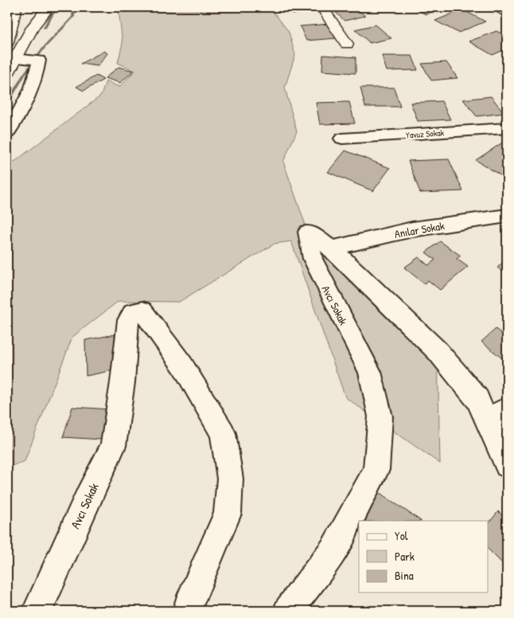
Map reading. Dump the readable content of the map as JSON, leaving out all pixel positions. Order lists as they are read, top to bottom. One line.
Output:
{"streets":{"street":["Yavuz Sokak","Anılar Sokak","Avcı Sokak"]},"crossings":[["Anılar Sokak","Avcı Sokak"]],"legend":["Yol","Park","Bina"]}
